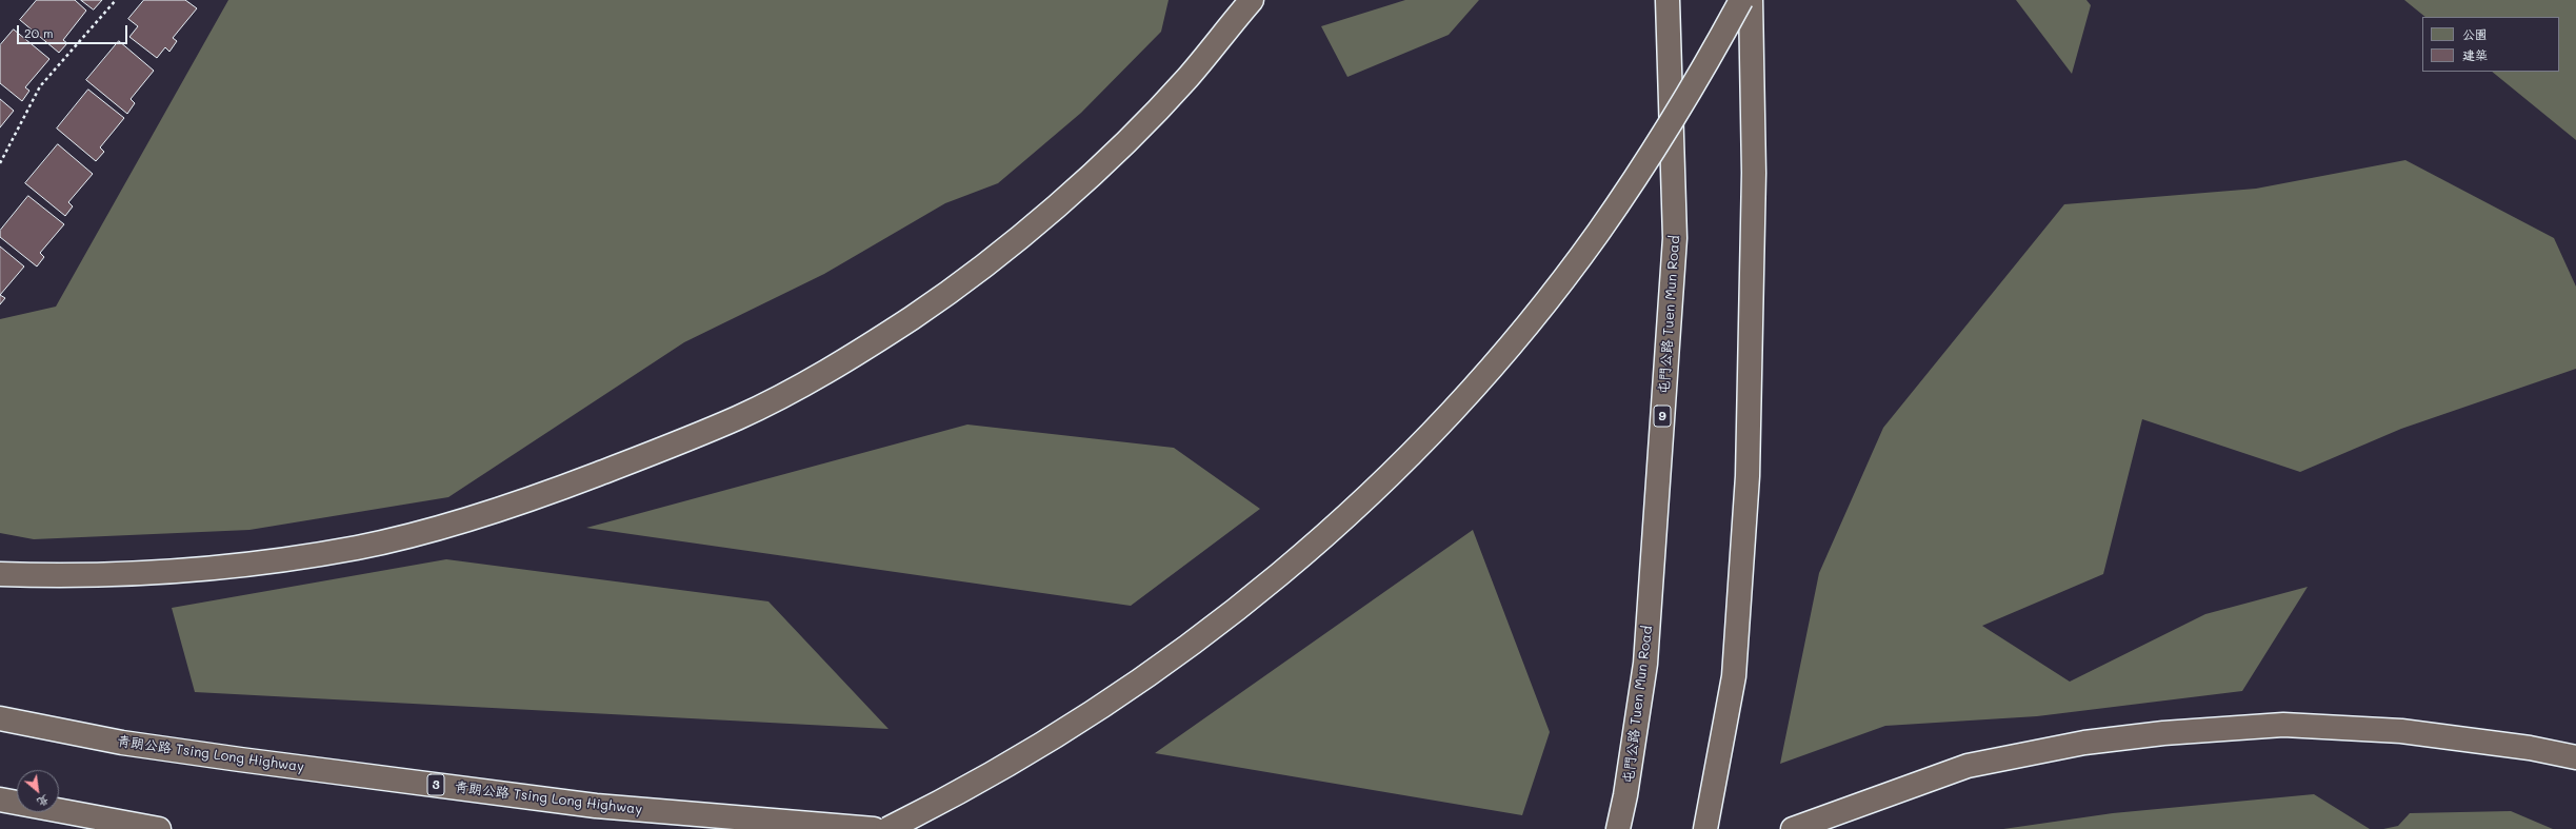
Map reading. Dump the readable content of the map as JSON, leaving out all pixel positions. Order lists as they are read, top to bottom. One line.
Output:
{"streets":{"highway":["屯門公路 Tuen Mun Road","9","青朗公路 Tsing Long Highway","3"]},"legend":["公園","建築"],"scale_bar":"20 m","north":"bottom right"}
